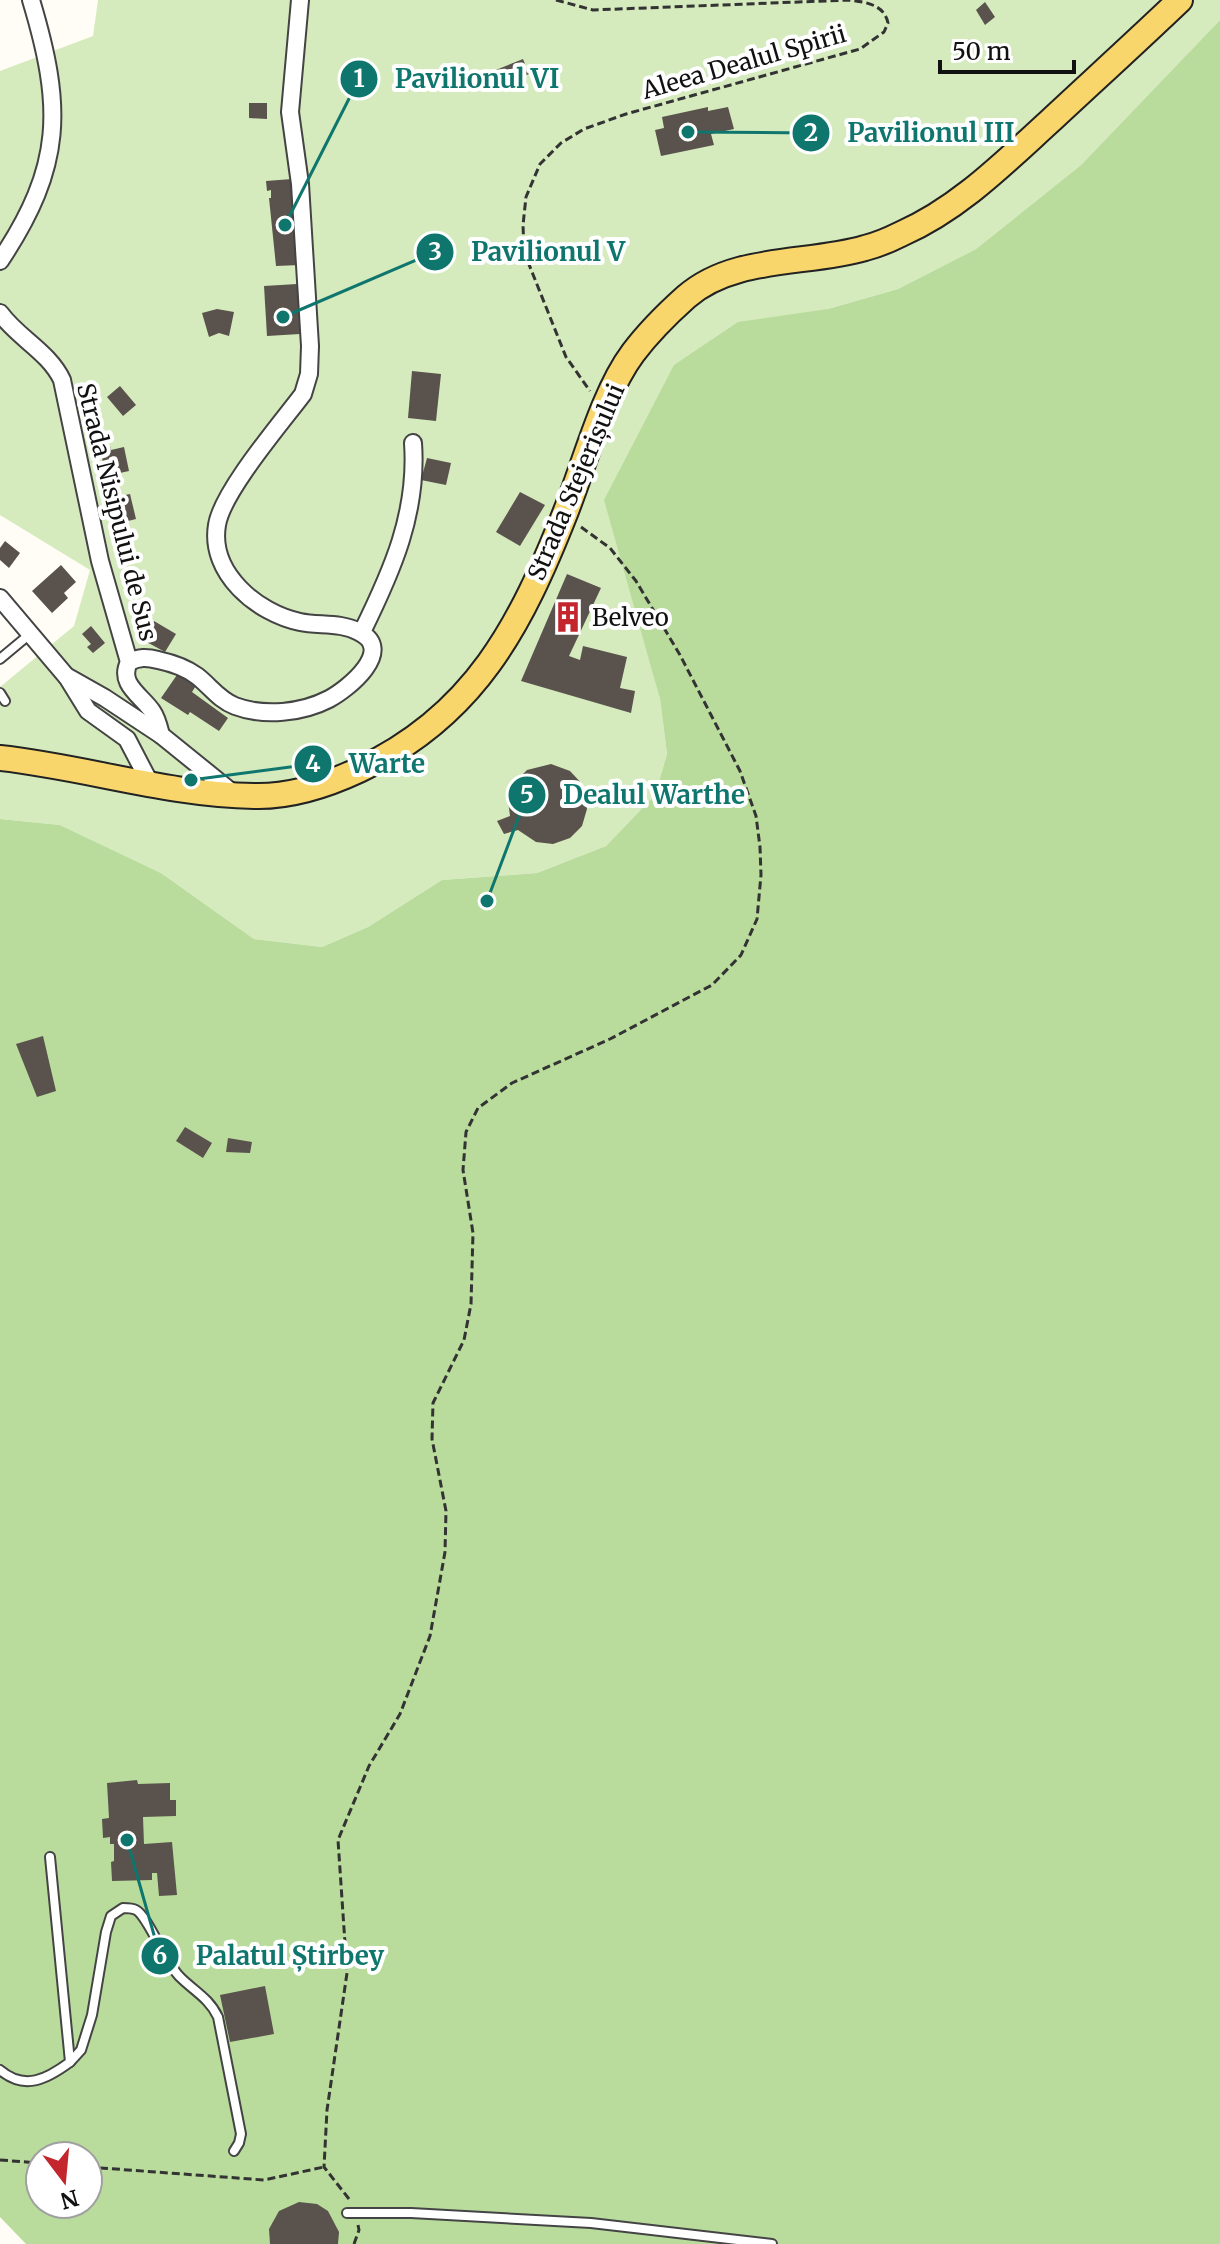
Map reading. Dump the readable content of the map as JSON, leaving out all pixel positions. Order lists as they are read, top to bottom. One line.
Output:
{"streets":{"main road":["Strada Stejerișului"],"street":["Strada Nisipului de Sus"],"path":["Aleea Dealul Spirii"]},"crossings":[["Aleea Dealul Spirii","Strada Stejerișului"]],"places":{"other":["Pavilionul III","Pavilionul VI","Pavilionul V","Warte","Dealul Warthe","Palatul Știrbey"],"building":["Belveo"]},"scale_bar":"50 m","north":"bottom"}
